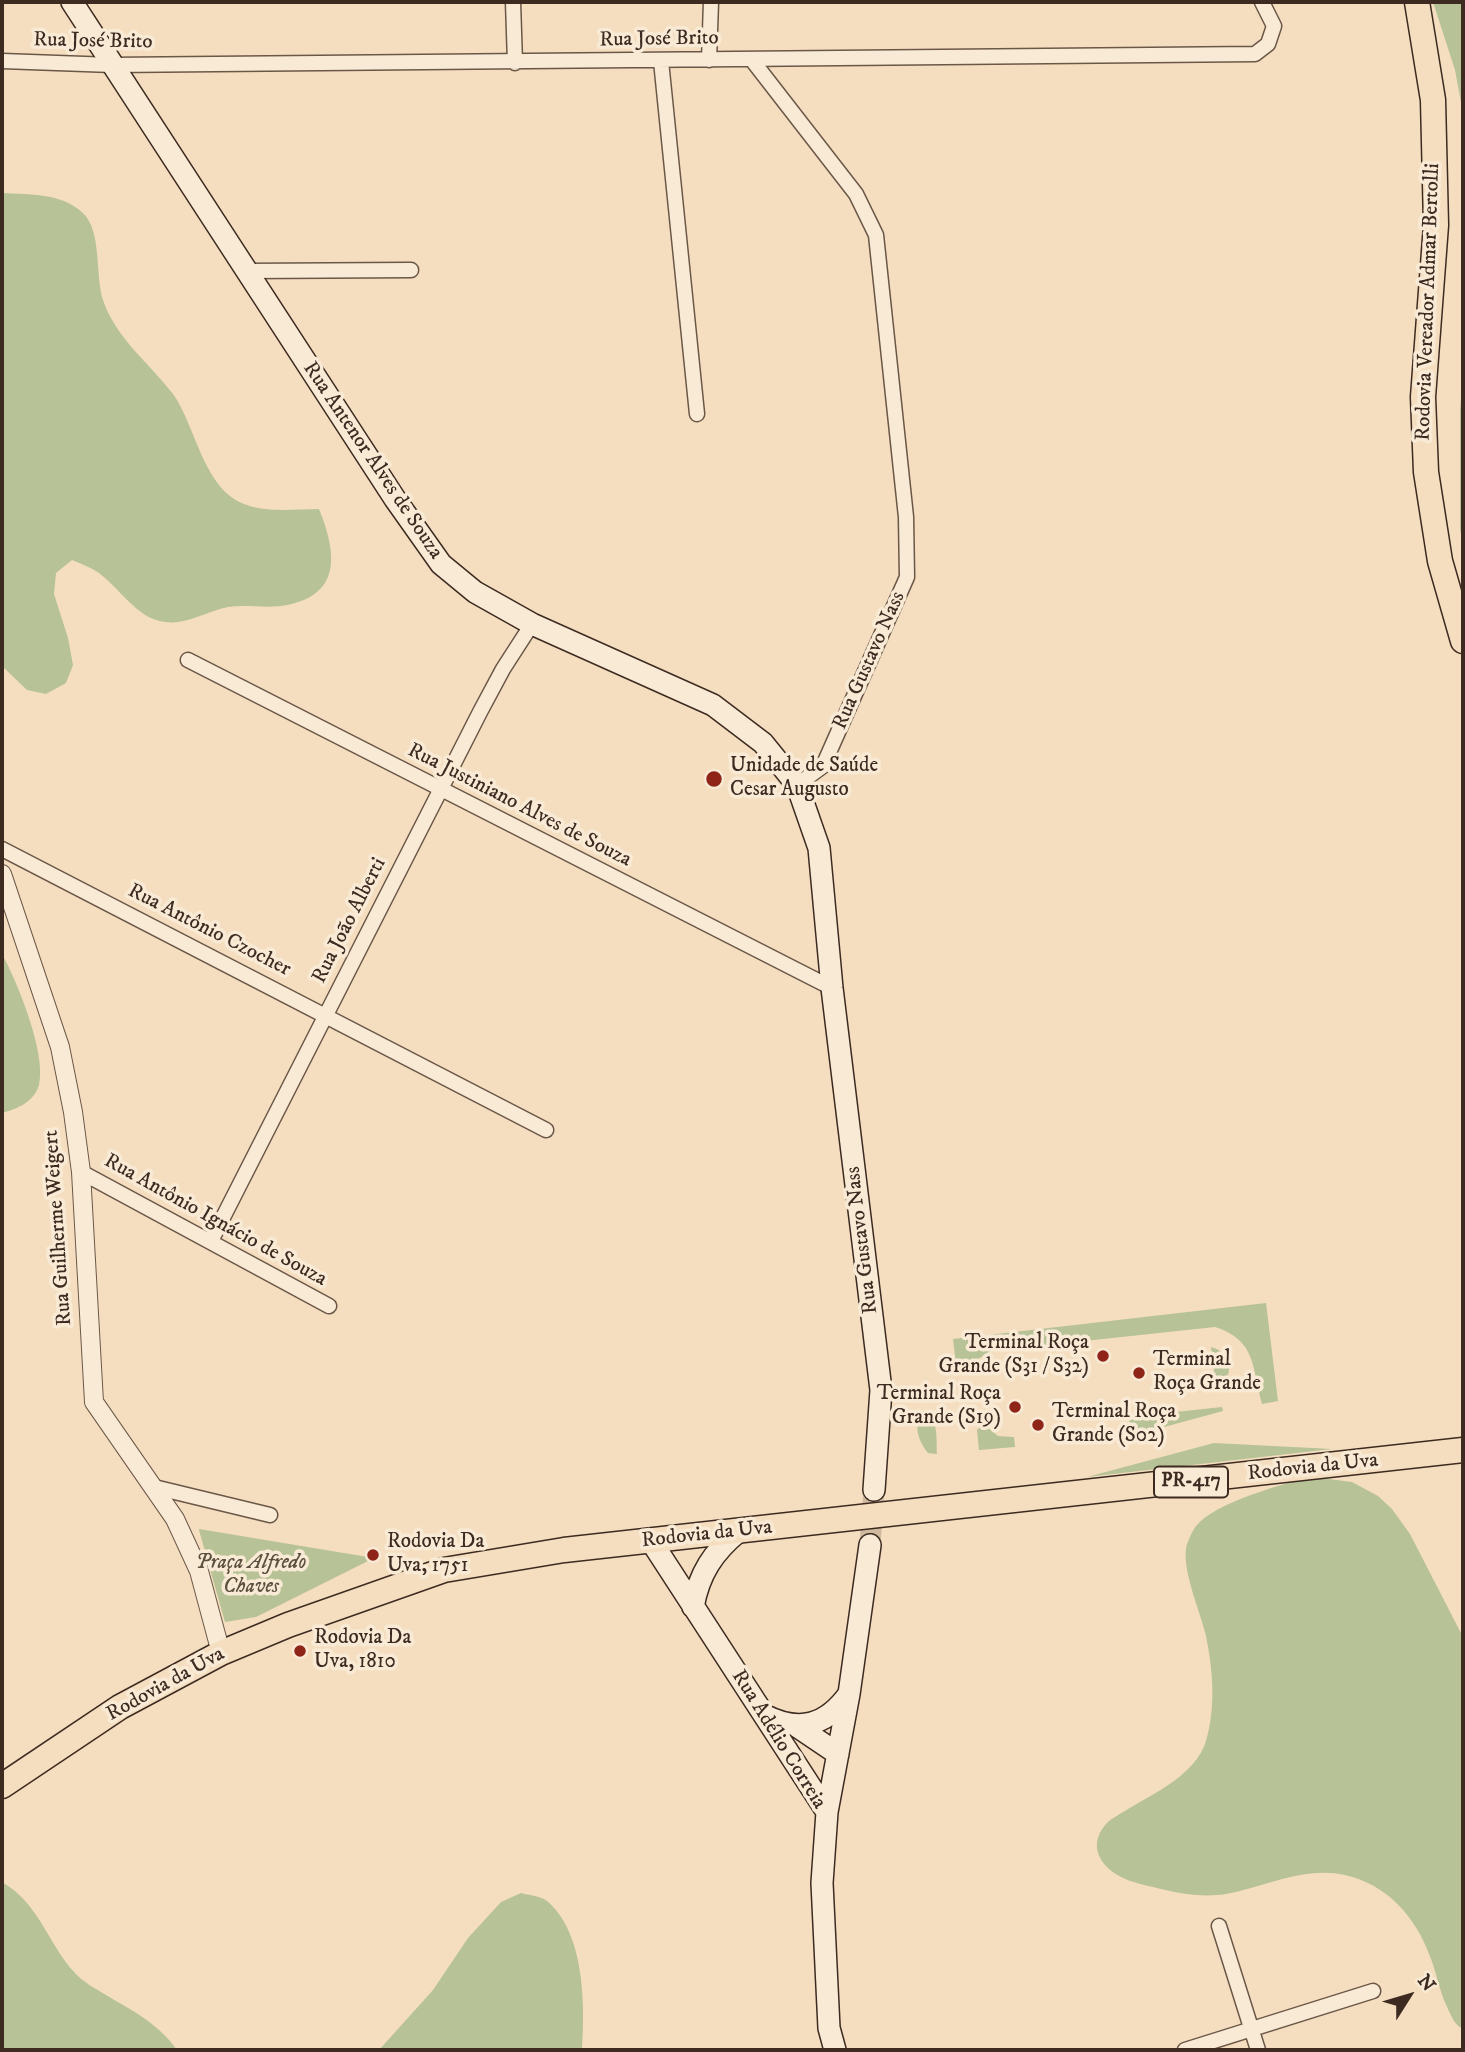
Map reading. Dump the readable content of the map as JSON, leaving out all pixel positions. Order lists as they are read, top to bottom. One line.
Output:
{"streets":{"highway":["Rodovia Vereador Admar Bertolli","Rodovia da Uva","PR-417"],"main road":["Rua Antenor Alves de Souza","Rua Gustavo Nass","Rua Adélio Correia"],"street":["Rua José Brito","Rua Justiniano Alves de Souza","Rua João Alberti","Rua Antônio Czocher","Rua Antônio Ignácio de Souza","Rua Guilherme Weigert"]},"crossings":[["Rua José Brito","Rua Antenor Alves de Souza"],["Rua José Brito","Rua Gustavo Nass"],["Rua Antenor Alves de Souza","Rua Gustavo Nass"],["Rua Antenor Alves de Souza","Rua João Alberti"],["Rua Gustavo Nass","Rua Justiniano Alves de Souza"],["Rua Justiniano Alves de Souza","Rua João Alberti"],["Rua João Alberti","Rua Antônio Czocher"],["Rua João Alberti","Rua Antônio Ignácio de Souza"],["Rua Antônio Ignácio de Souza","Rua Guilherme Weigert"],["Rua Guilherme Weigert","Rodovia da Uva"],["Rodovia da Uva","Rua Adélio Correia"]],"parks":["Praça Alfredo Chaves"],"places":["Unidade de Saúde Cesar Augusto","Terminal Roça Grande (S31 / S32)","Terminal Roça Grande","Terminal Roça Grande (S19)","Terminal Roça Grande (S02)","Rodovia Da Uva, 1751","Rodovia Da Uva, 1810"],"north":"top right"}
